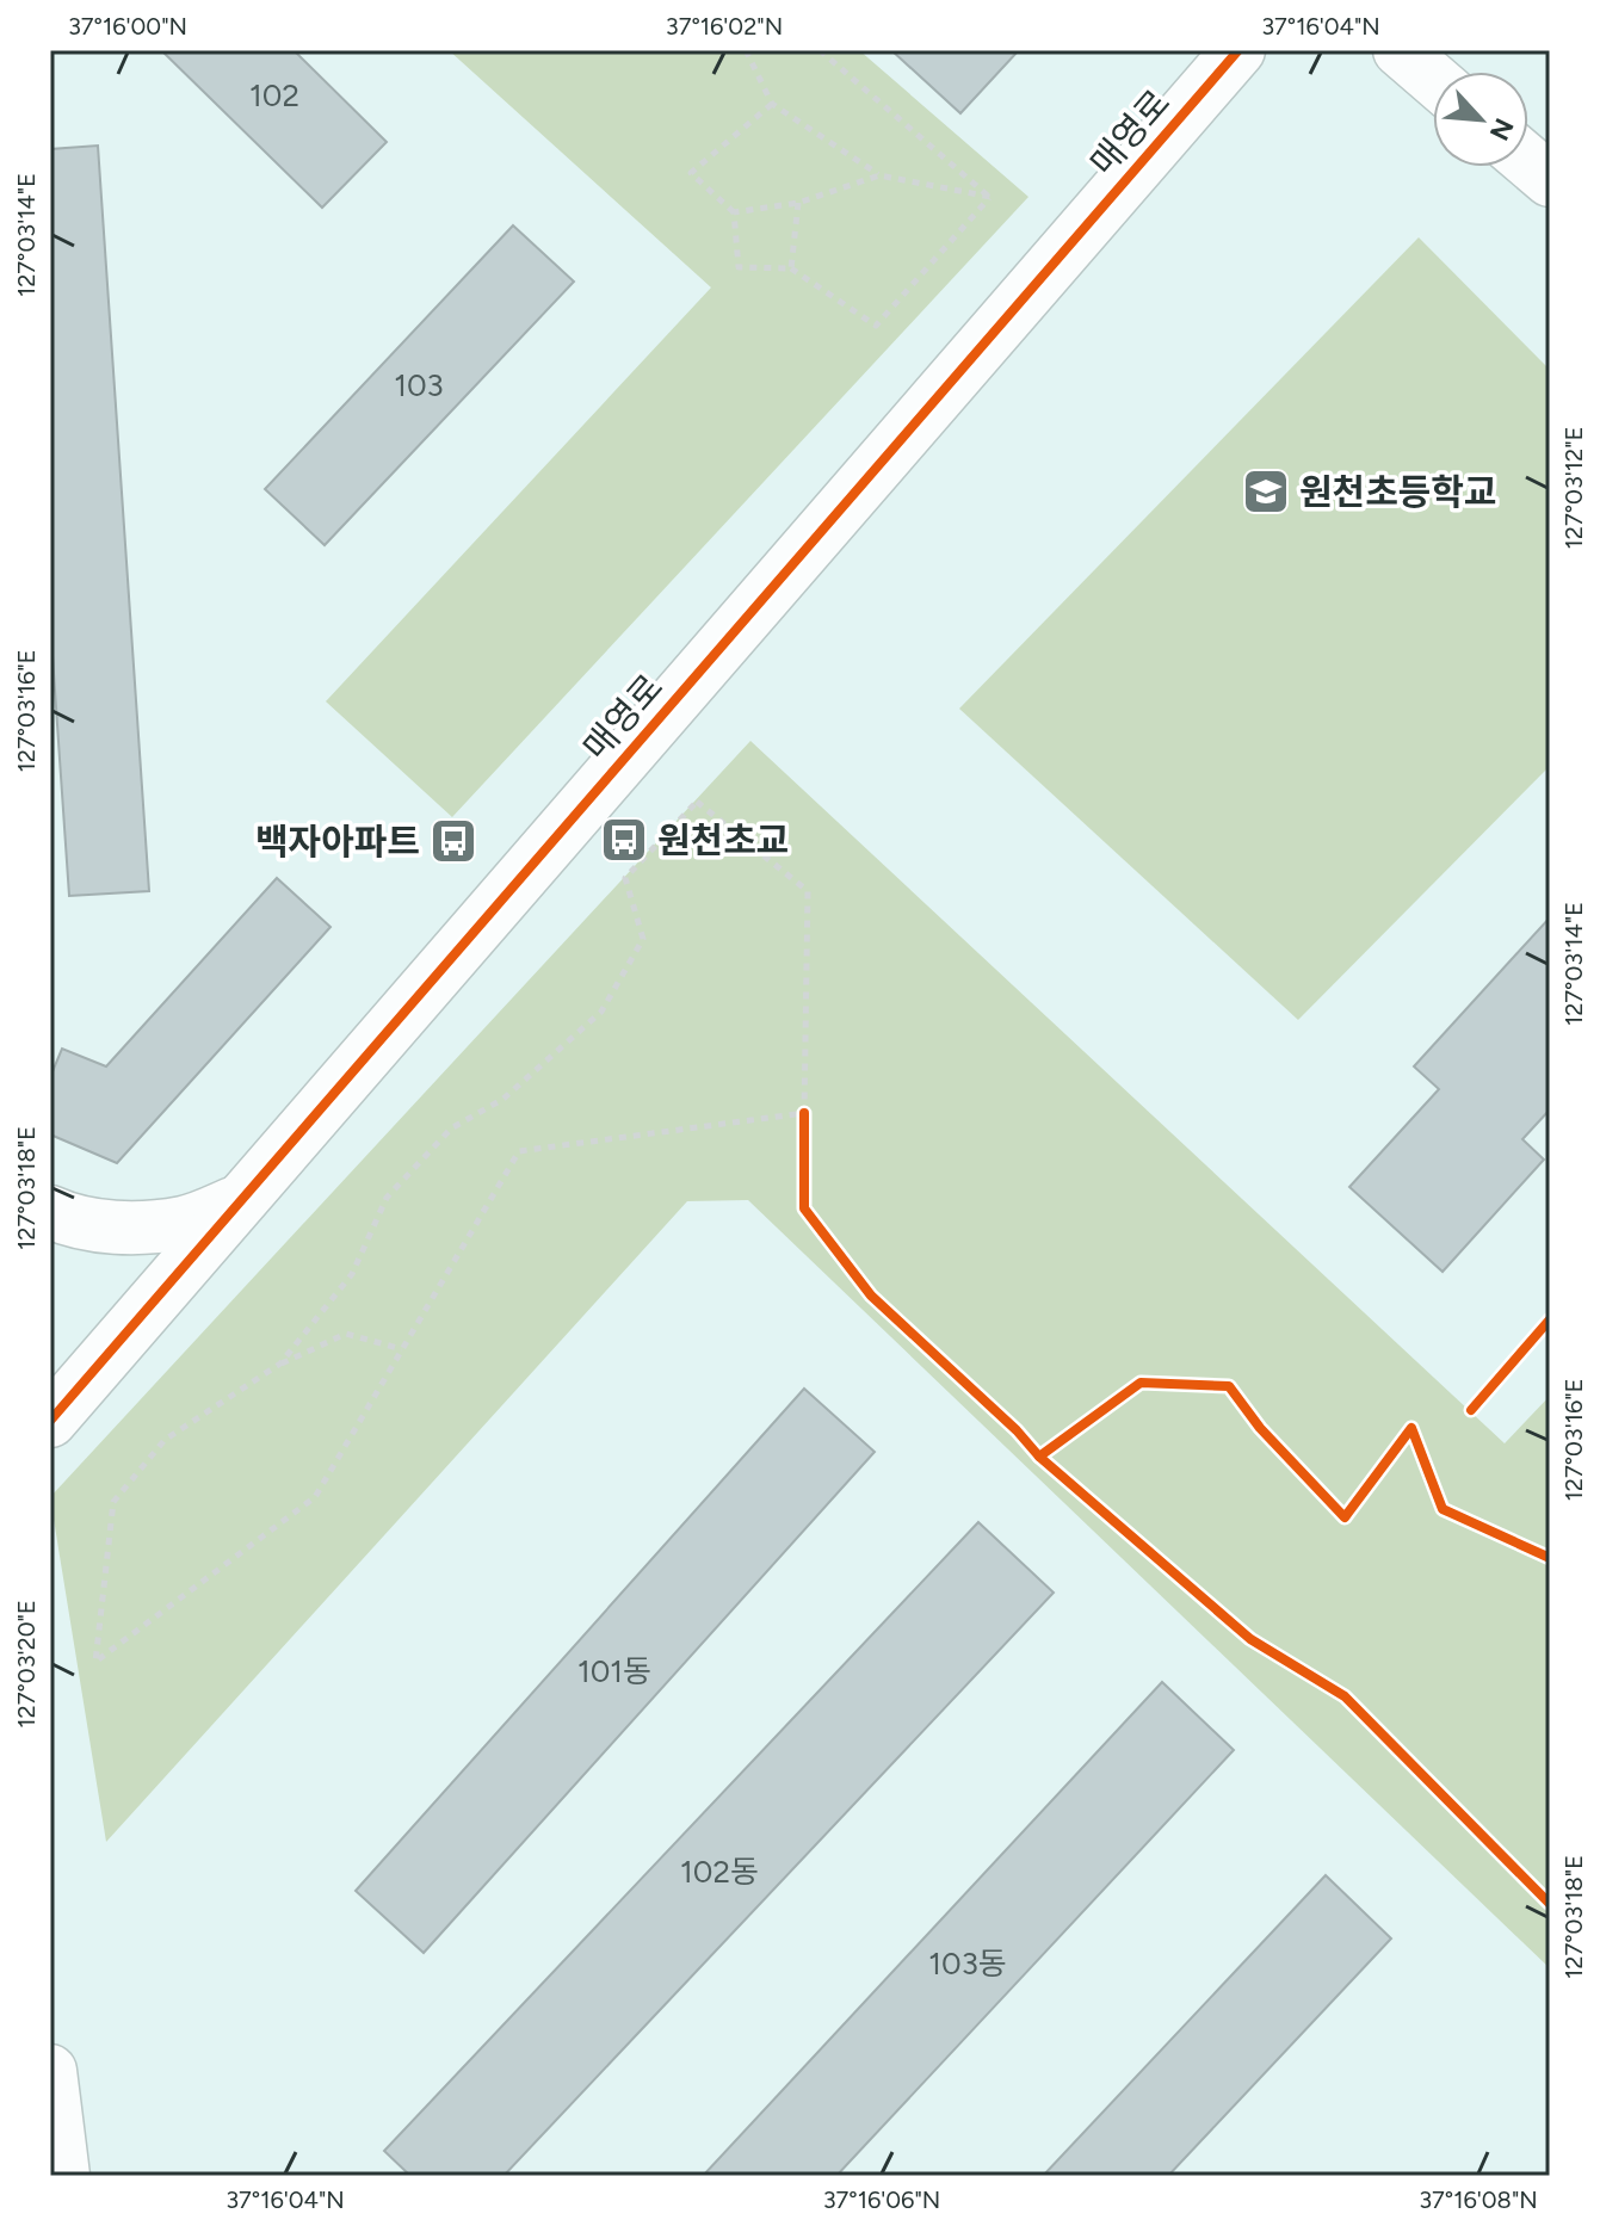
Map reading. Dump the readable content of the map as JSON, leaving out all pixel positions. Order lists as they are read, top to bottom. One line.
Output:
{"streets":{"street":["매영로"]},"places":{"school or university":["원천초등학교"],"bus stop":["원천초교","백자아파트"]},"house_numbers":["102","103","101동","102동","103동"],"north":"bottom right","coordinates":["37°16'00\"N","37°16'02\"N","37°16'04\"N","127°03'14\"E","127°03'12\"E","127°03'16\"E","127°03'18\"E","127°03'20\"E","37°16'06\"N","37°16'08\"N"]}
